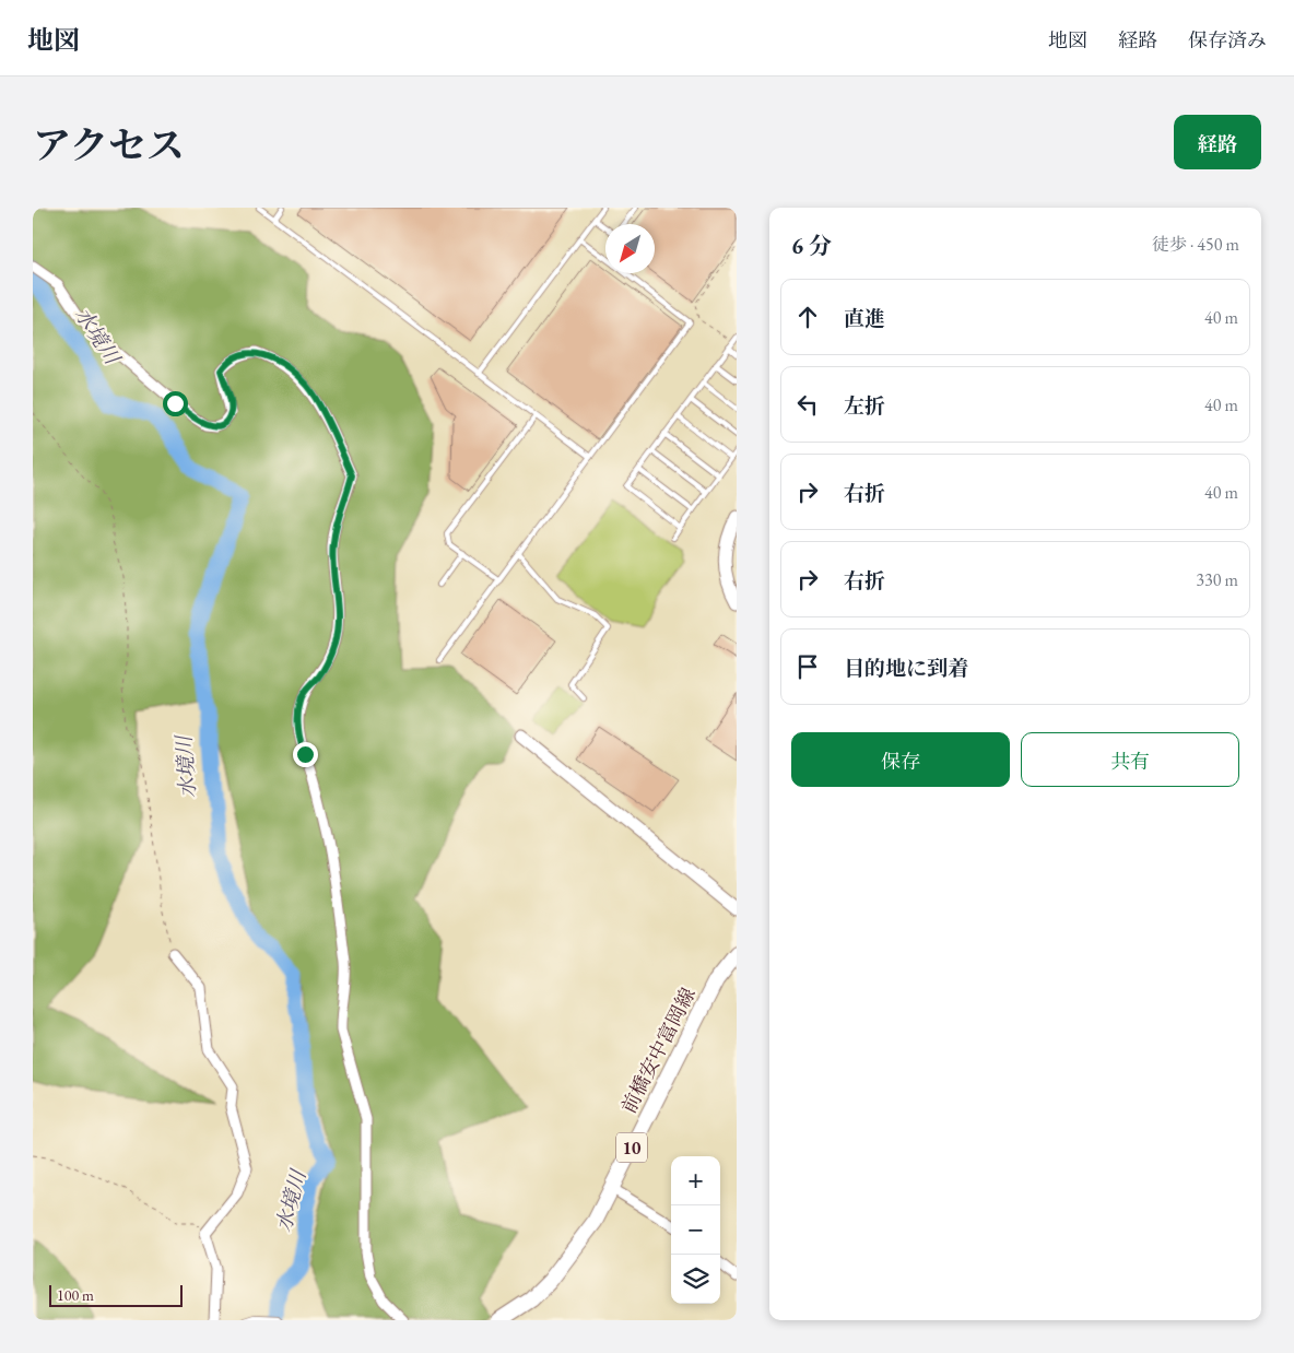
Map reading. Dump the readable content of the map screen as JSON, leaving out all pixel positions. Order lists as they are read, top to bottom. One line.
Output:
{"streets":{"main road":["前橋安中富岡線","10"]},"water":["水境川"],"scale_bar":"100 m","north":"bottom left","page":{"header":"地図","nav":["地図","経路","保存済み"],"title":"アクセス","buttons":["経路",["保存","共有"]],"heading":["6 分","徒歩 · 450 m"],"list":[["直進","40 m"],["左折","40 m"],["右折","40 m"],["右折","330 m"],"目的地に到着"],"map_buttons":["+","−"],"scale":"100 m"}}
